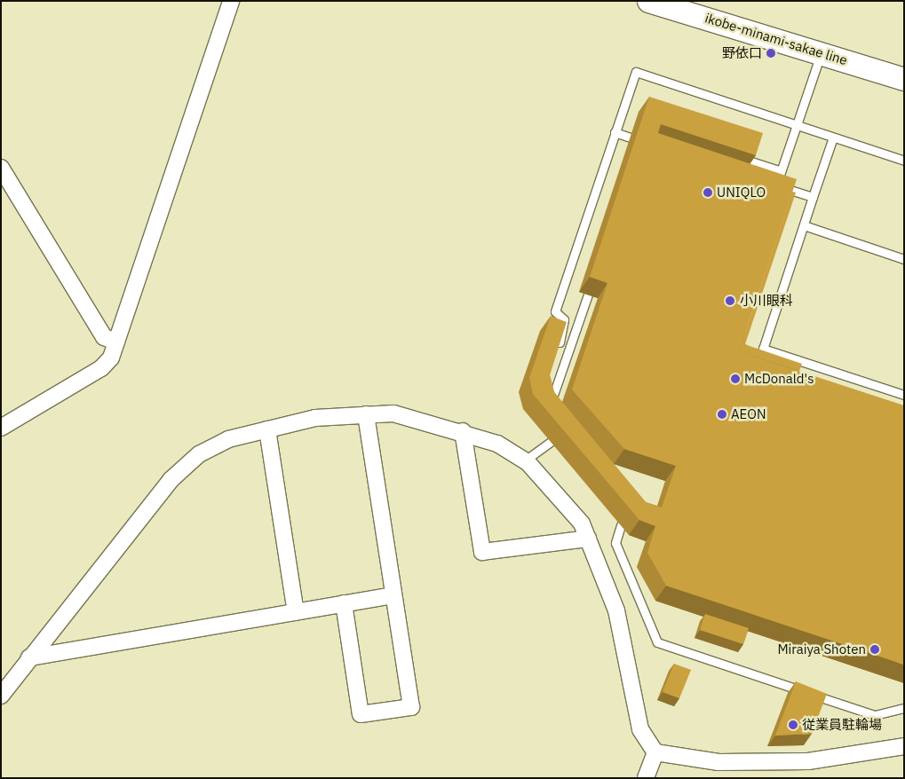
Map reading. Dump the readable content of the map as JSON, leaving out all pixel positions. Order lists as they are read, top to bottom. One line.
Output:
{"streets":{"main road":["ikobe-minami-sakae line"]},"places":["野依口","UNIQLO","小川眼科","McDonald's","AEON","Miraiya Shoten","従業員駐輪場"]}
